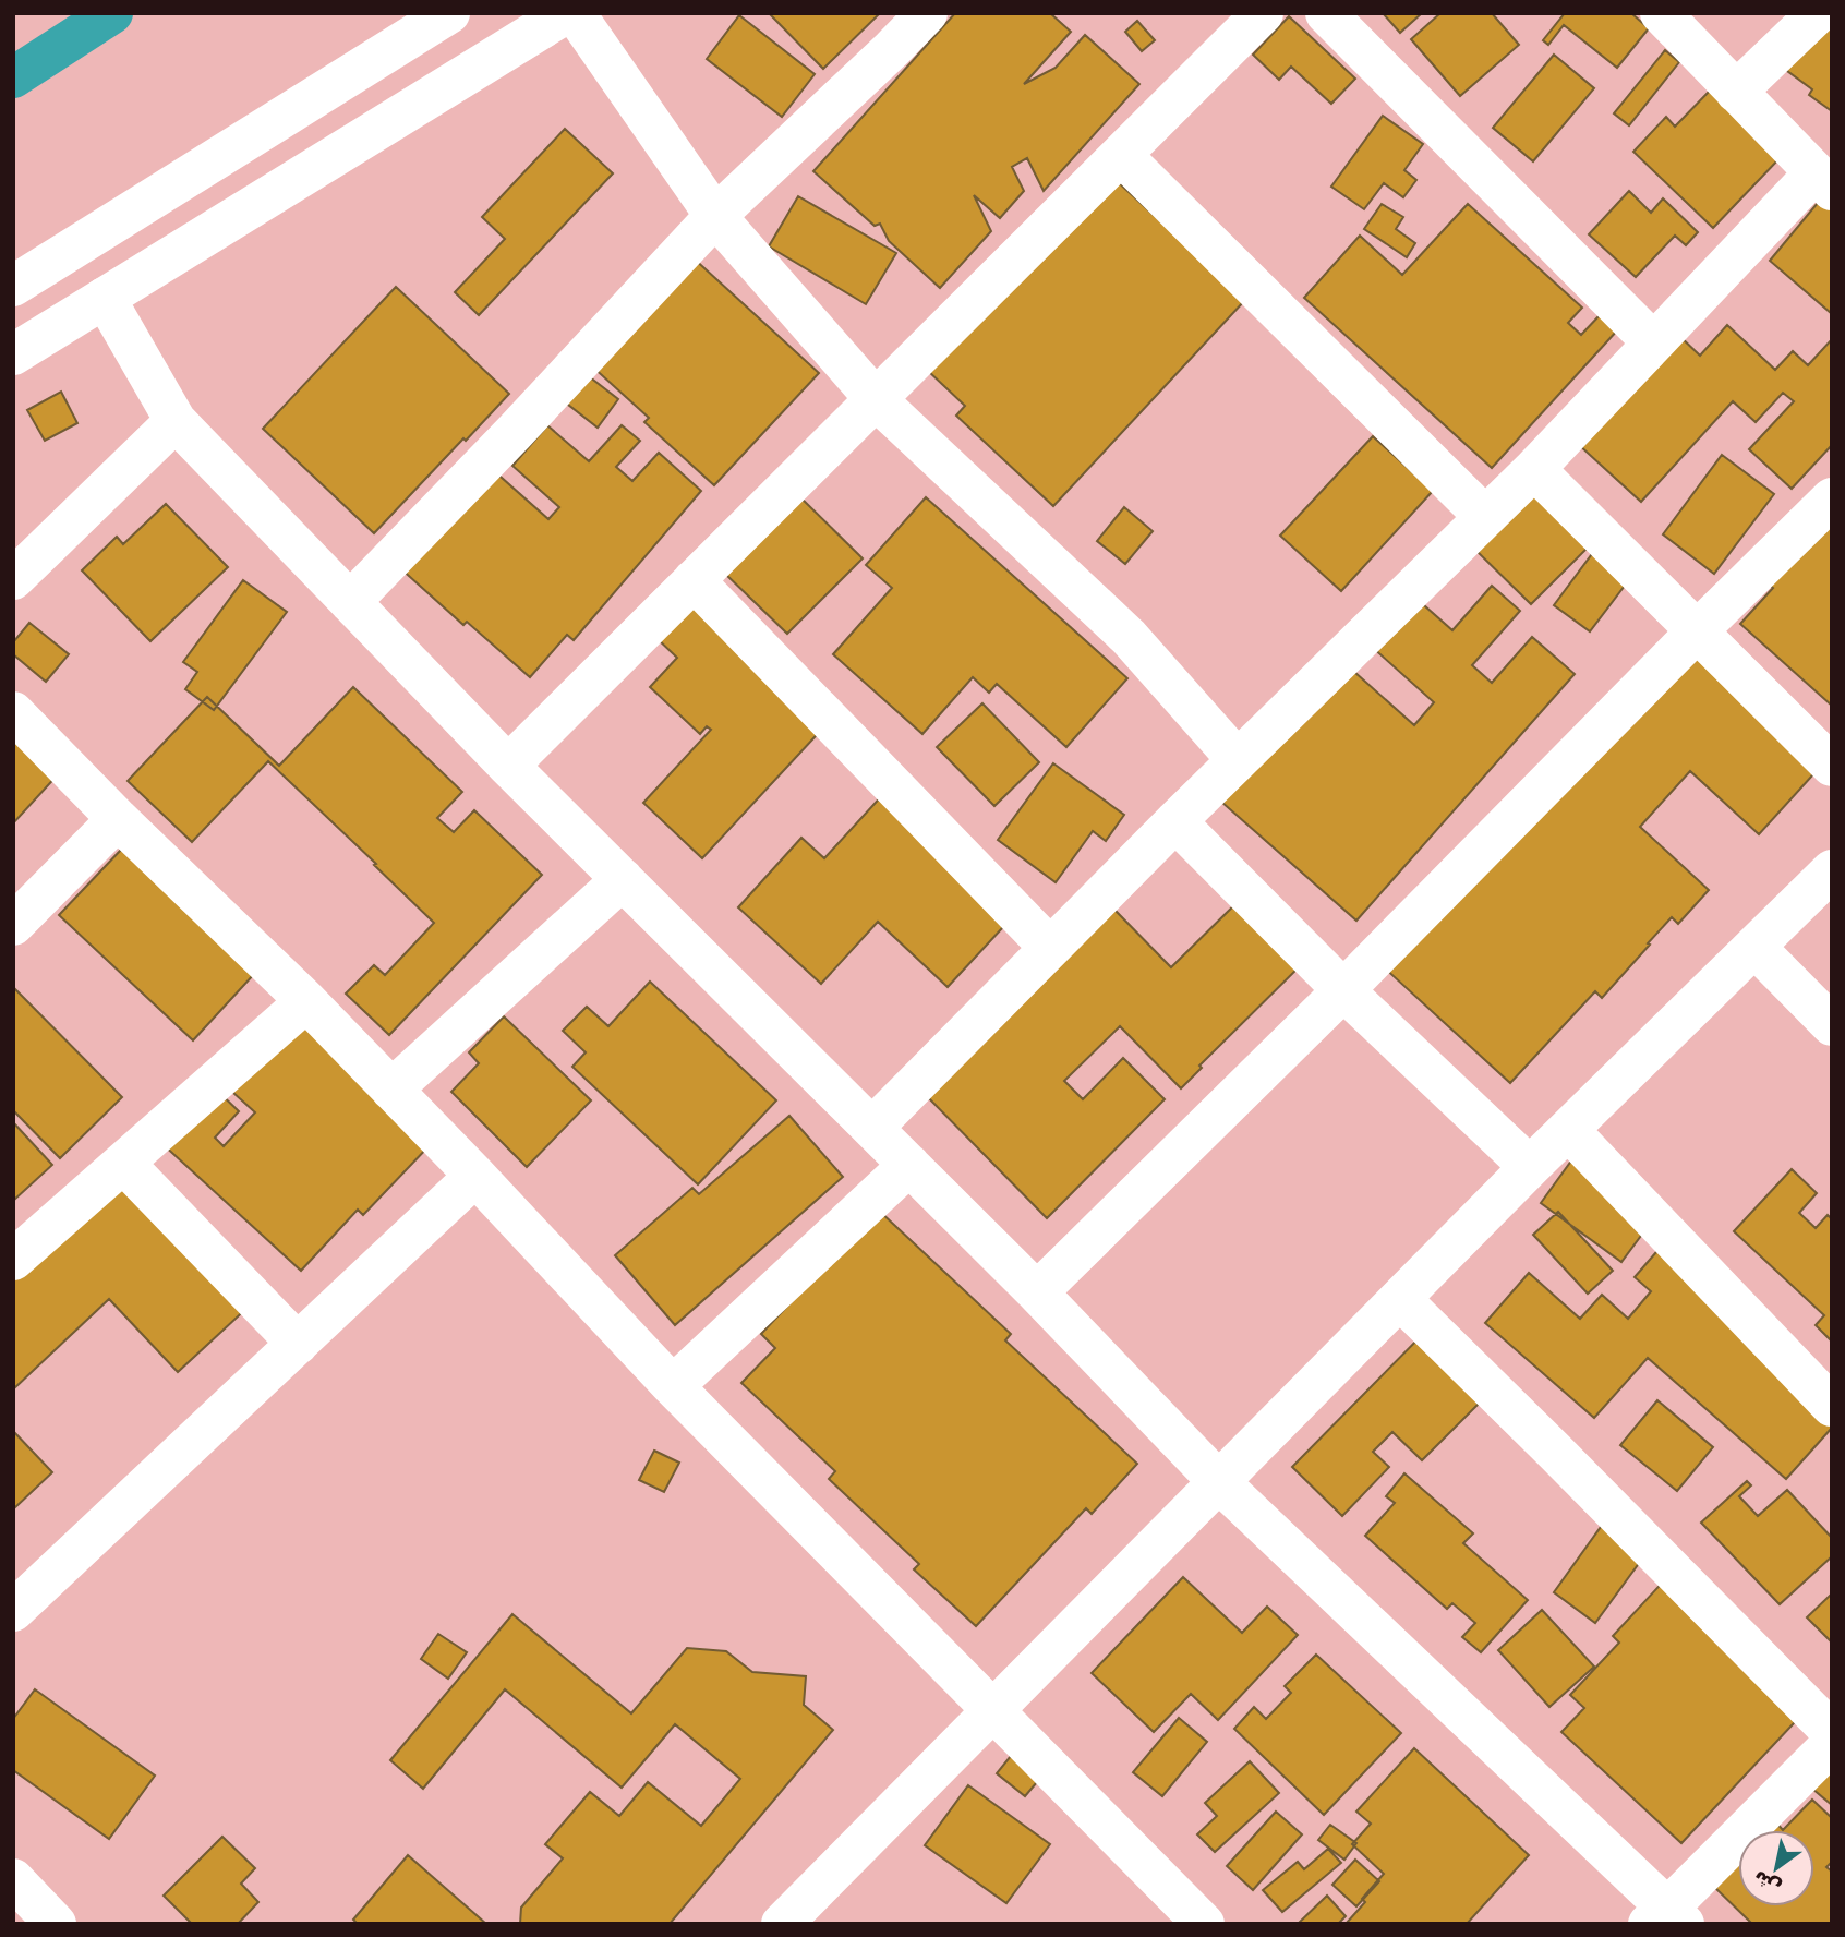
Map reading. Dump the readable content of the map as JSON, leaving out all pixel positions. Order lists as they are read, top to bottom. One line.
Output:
{"north":"bottom left"}
